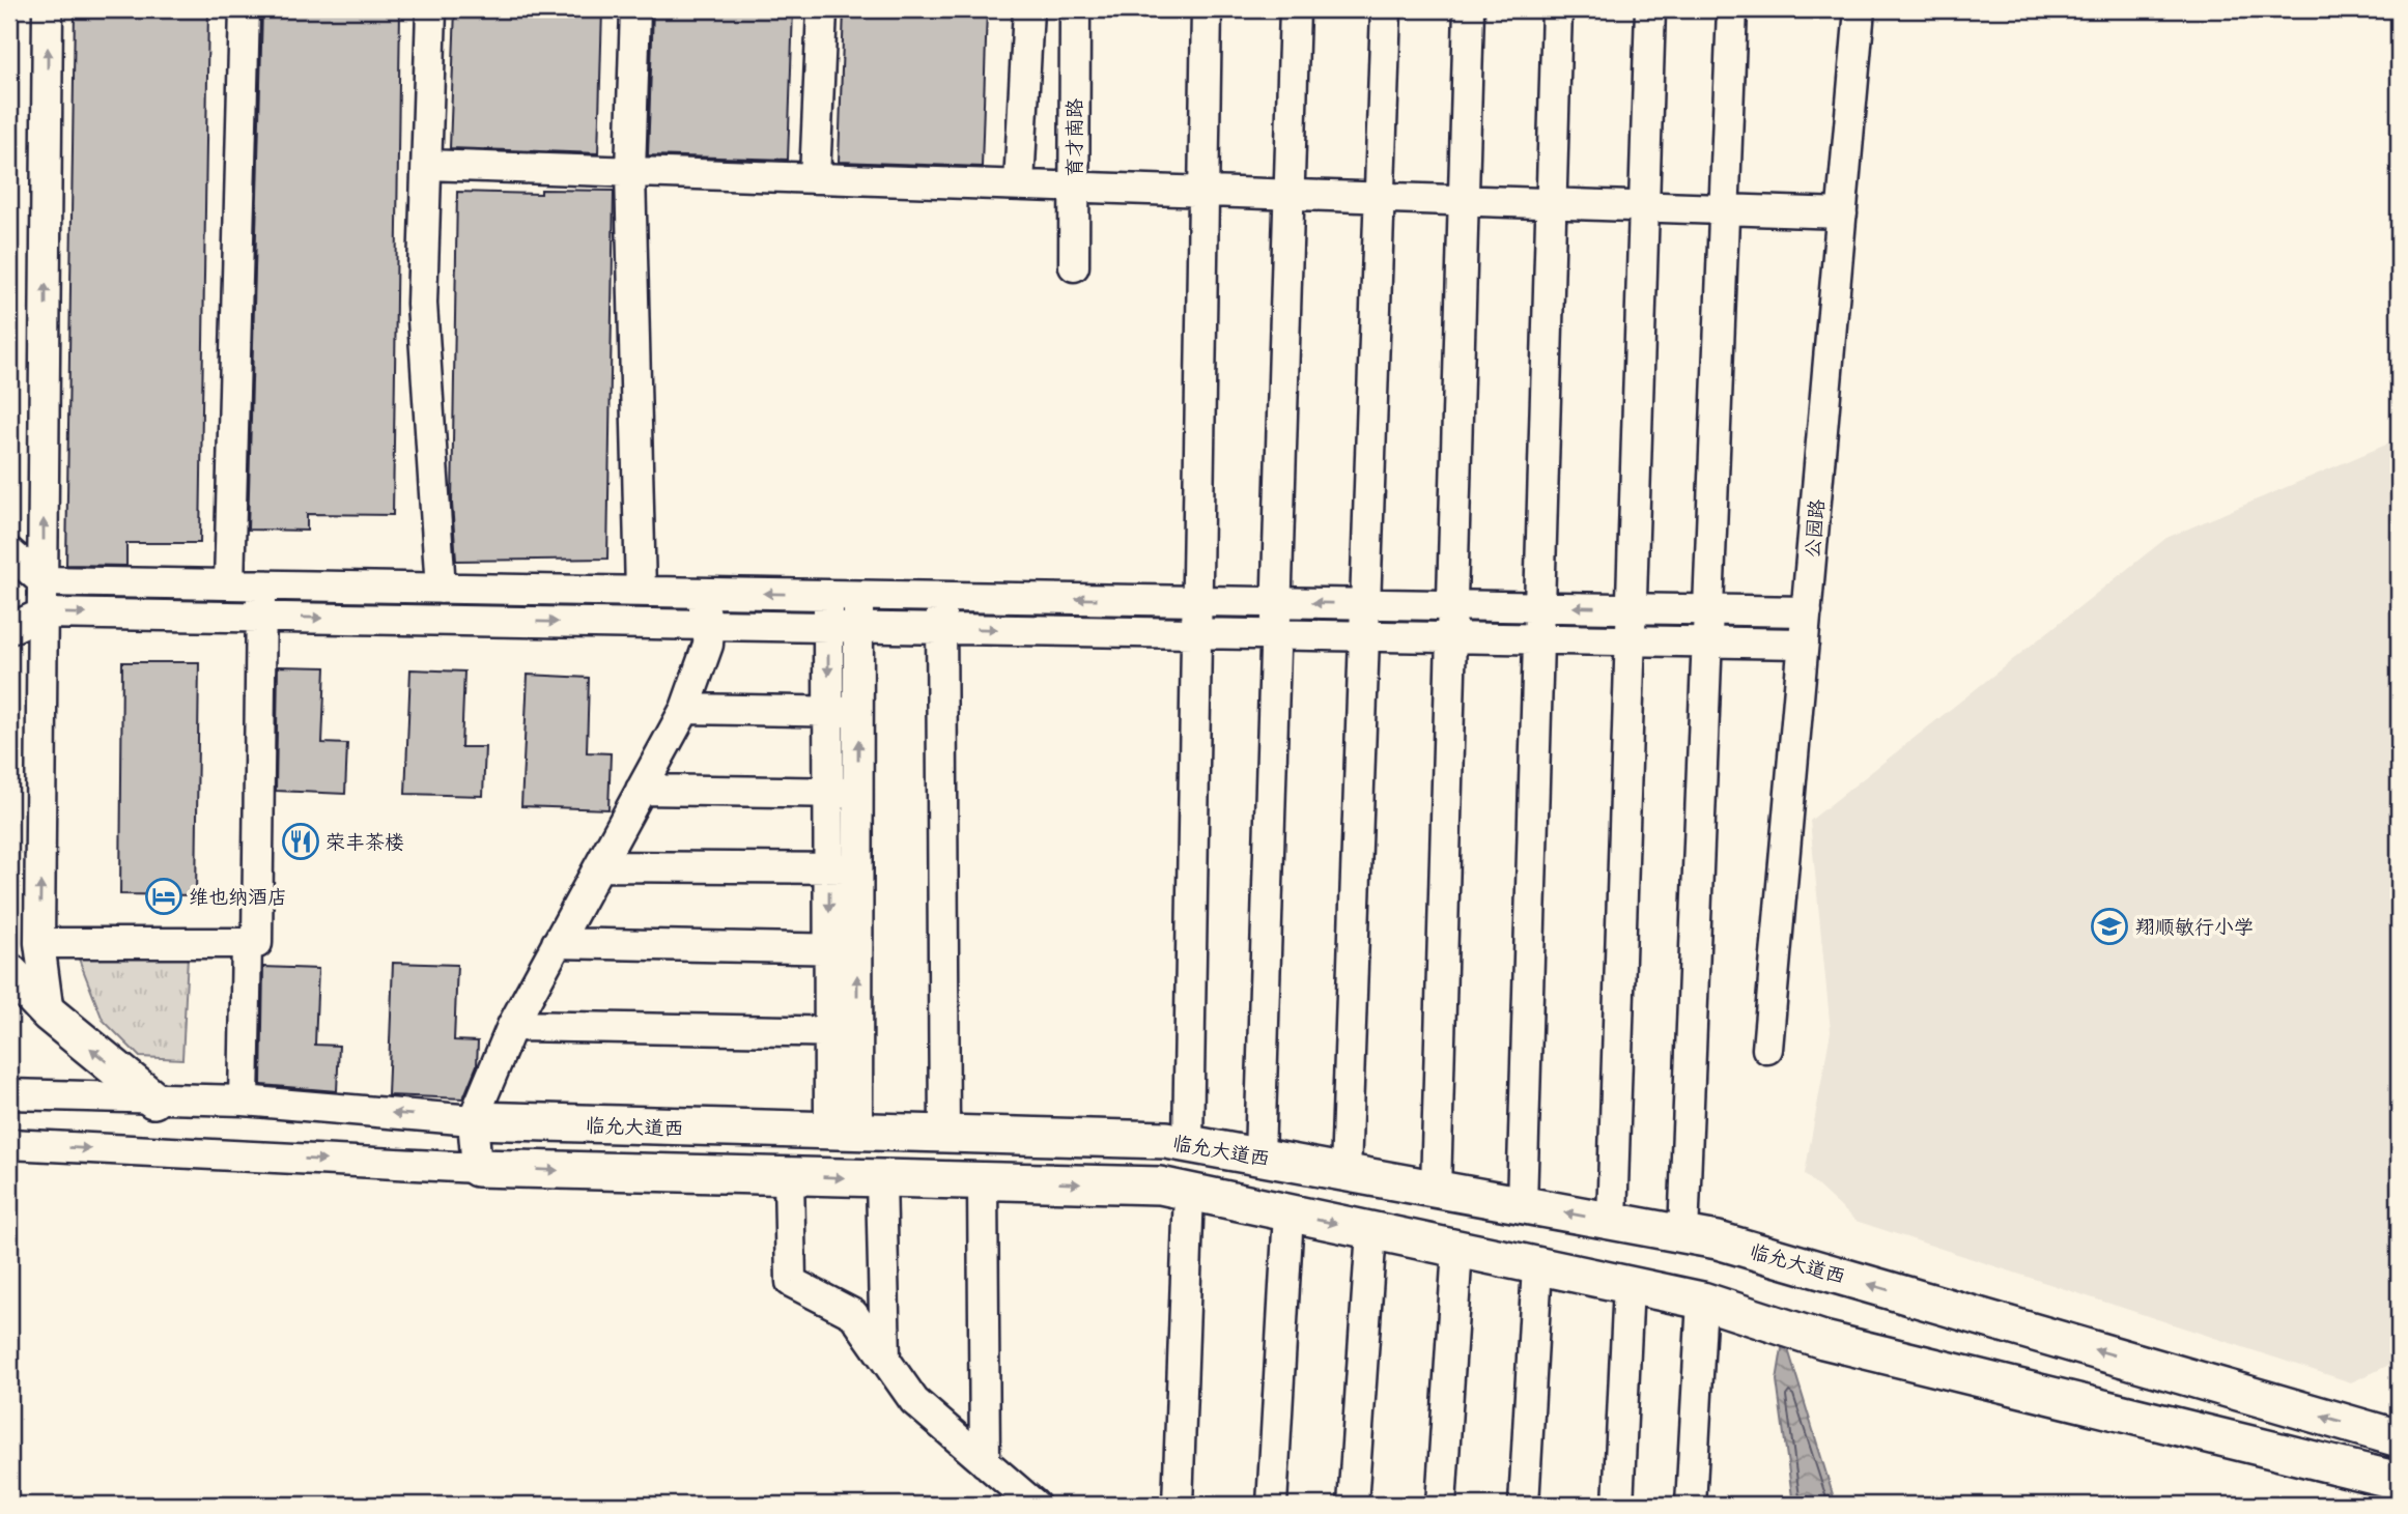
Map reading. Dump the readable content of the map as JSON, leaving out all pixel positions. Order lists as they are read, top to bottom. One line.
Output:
{"streets":{"main road":["临允大道西"],"street":["育才南路","公园路"]},"places":{"restaurant":["荣丰茶楼"],"hotel":["维也纳酒店"],"school or university":["翔顺敏行小学"]}}
